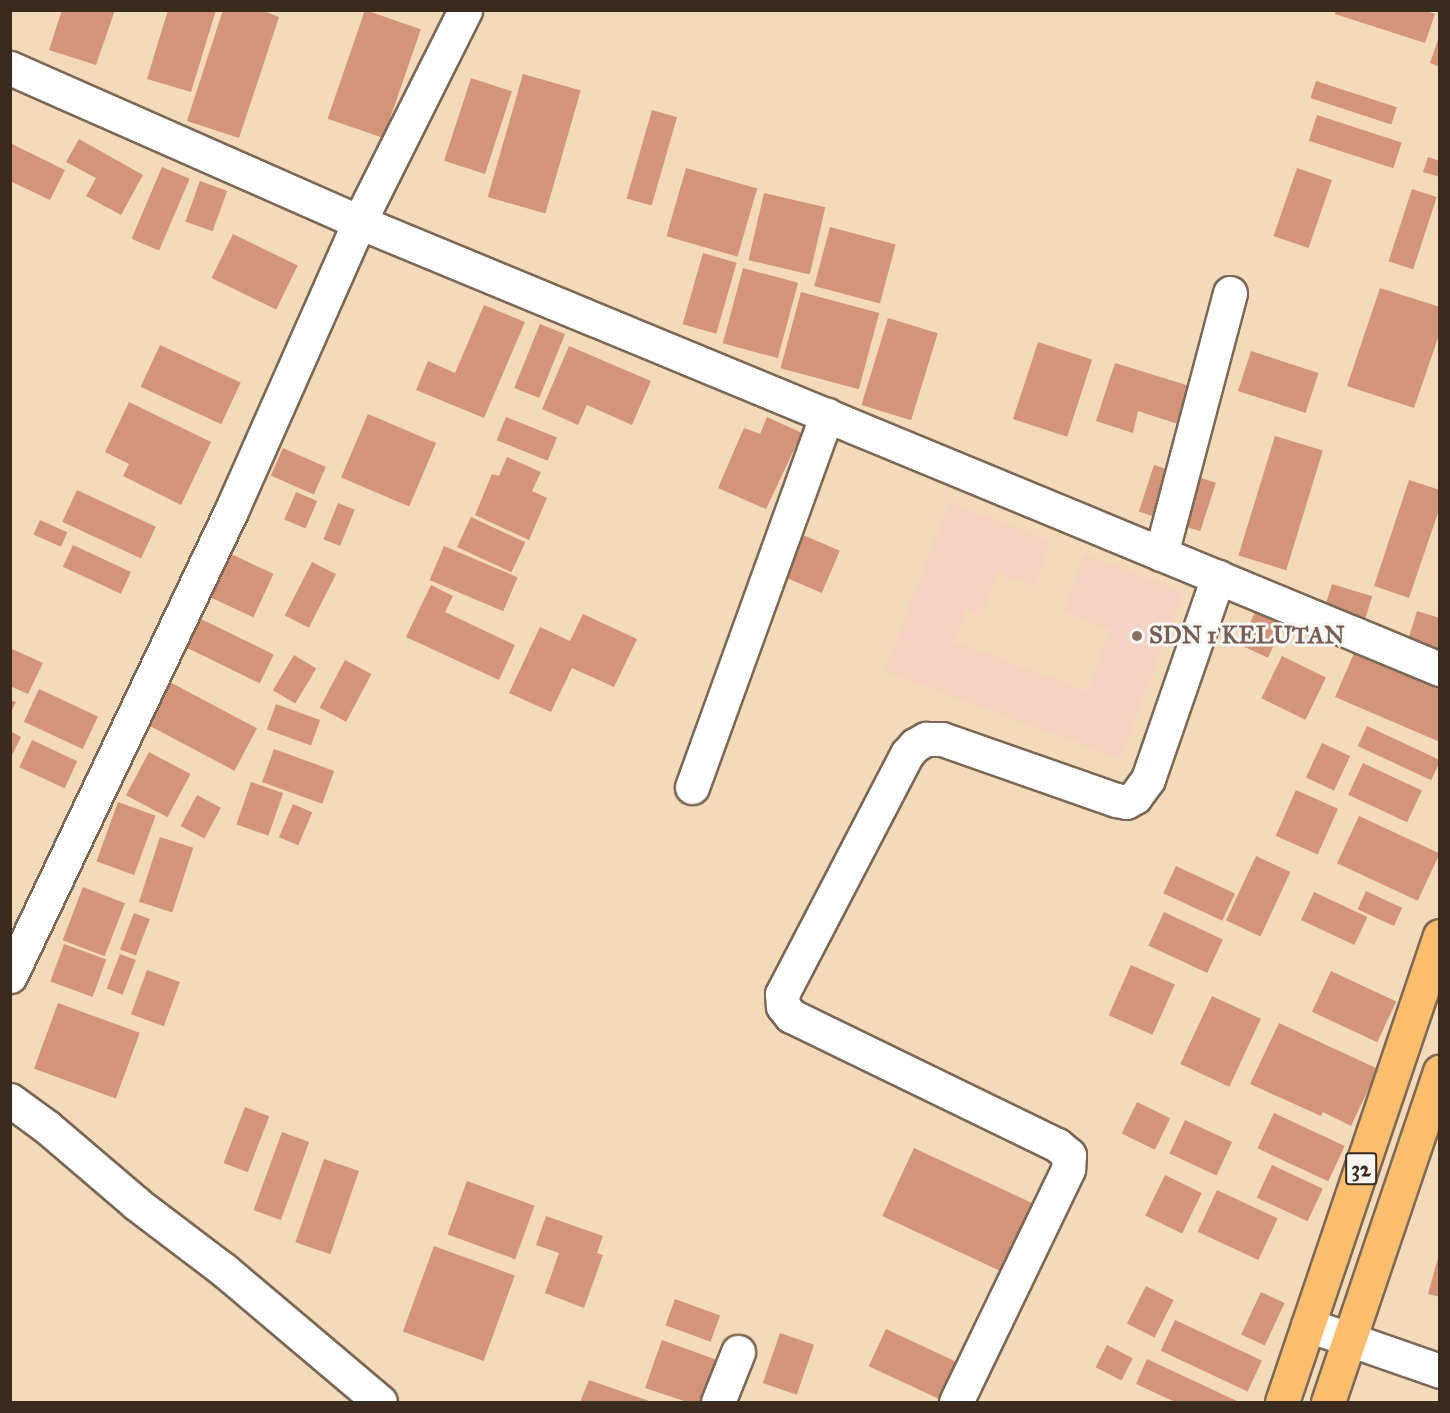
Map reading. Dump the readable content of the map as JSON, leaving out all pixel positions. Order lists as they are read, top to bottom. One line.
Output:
{"streets":{"highway":["32"]},"places":["SDN 1 KELUTAN"]}
